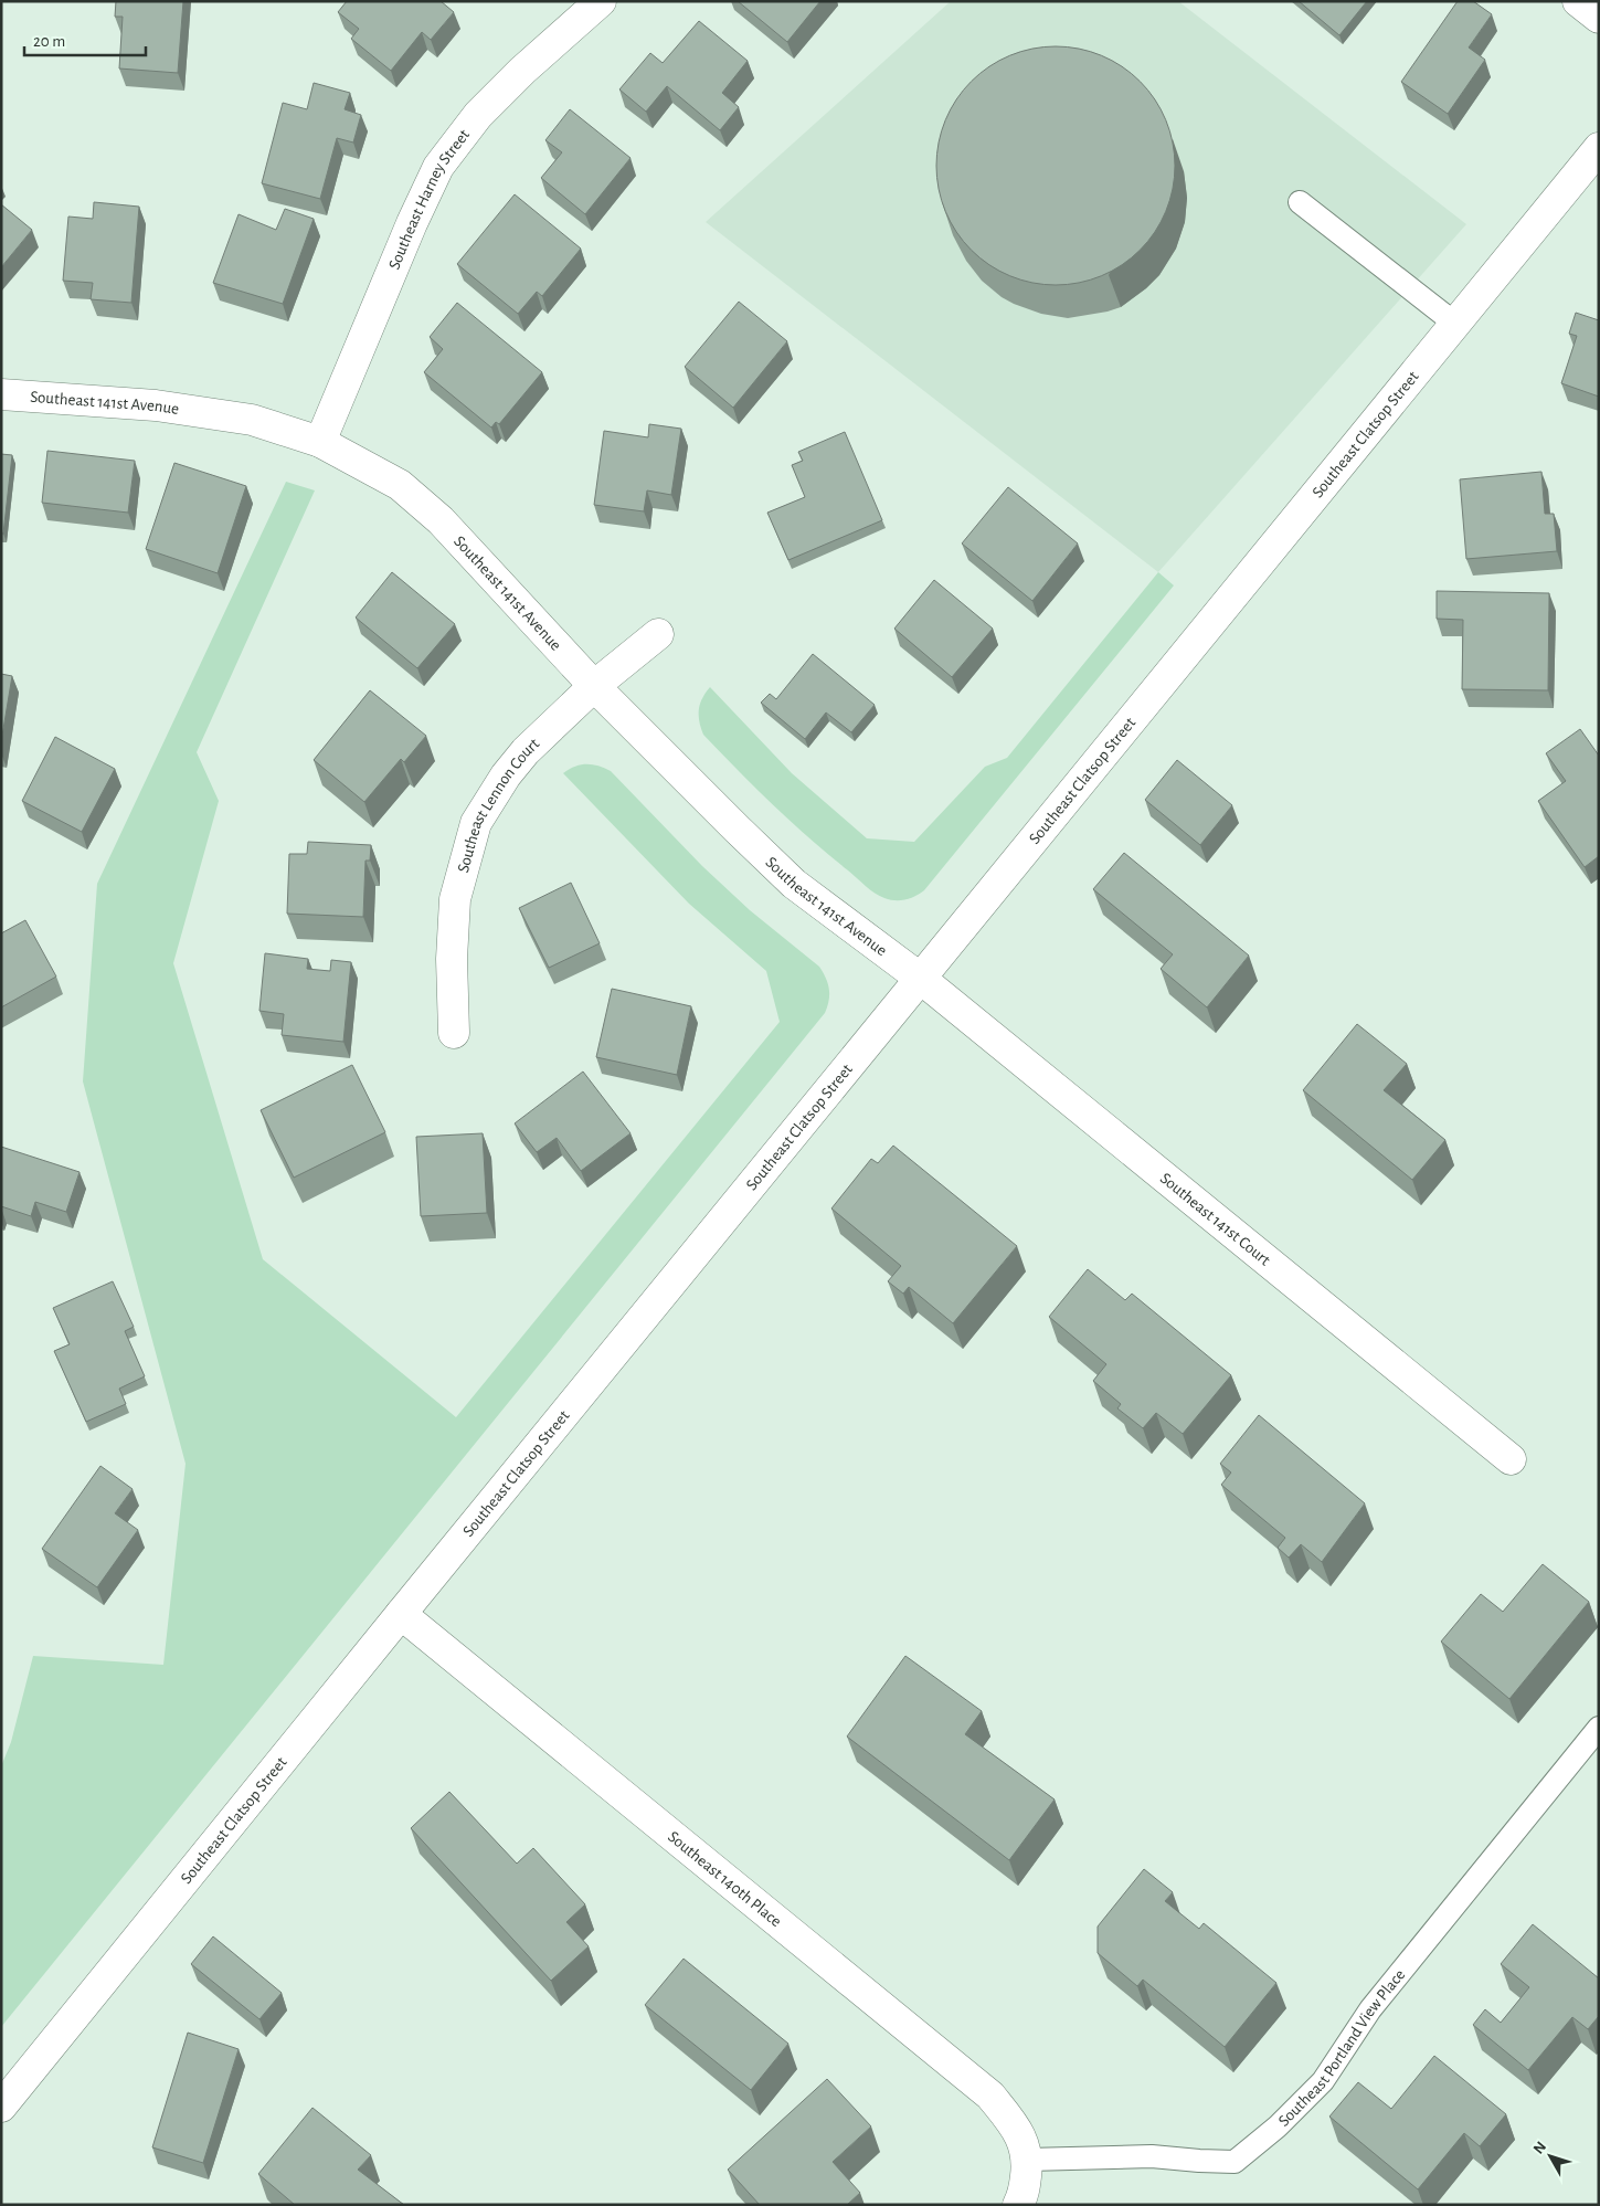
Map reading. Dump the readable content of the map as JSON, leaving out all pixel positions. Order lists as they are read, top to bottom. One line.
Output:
{"streets":{"street":["Southeast Harney Street","Southeast 141st Avenue","Southeast Clatsop Street","Southeast Lennon Court","Southeast 141st Court","Southeast 140th Place"],"lane":["Southeast Portland View Place"]},"crossings":[["Southeast Harney Street","Southeast 141st Avenue"],["Southeast 141st Avenue","Southeast Clatsop Street"],["Southeast 141st Avenue","Southeast Lennon Court"],["Southeast 141st Avenue","Southeast 141st Court"],["Southeast Clatsop Street","Southeast 141st Court"],["Southeast Clatsop Street","Southeast 140th Place"],["Southeast 140th Place","Southeast Portland View Place"]],"scale_bar":"20 m","north":"top left"}
